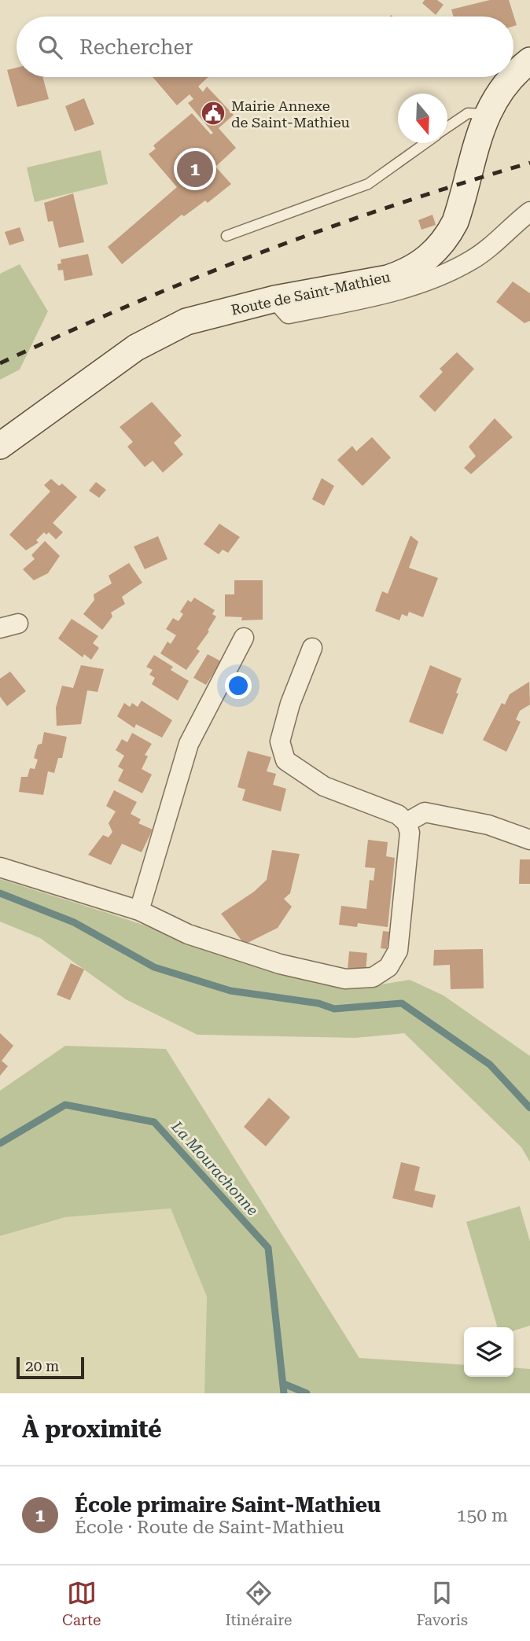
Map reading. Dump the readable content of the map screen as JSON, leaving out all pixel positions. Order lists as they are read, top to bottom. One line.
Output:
{"streets":{"street":["Route de Saint-Mathieu"]},"water":["La Mourachonne"],"places":{"public building":["Mairie Annexe de Saint-Mathieu"]},"scale_bar":"20 m","north":"bottom","page":{"search":"Rechercher","pins":"1","scale":"20 m","heading":"À proximité","list":[{"mark":"1","name":"École primaire Saint-Mathieu","note":"École · Route de Saint-Mathieu","value":"150 m"}],"nav":["Carte","Itinéraire","Favoris"]}}
